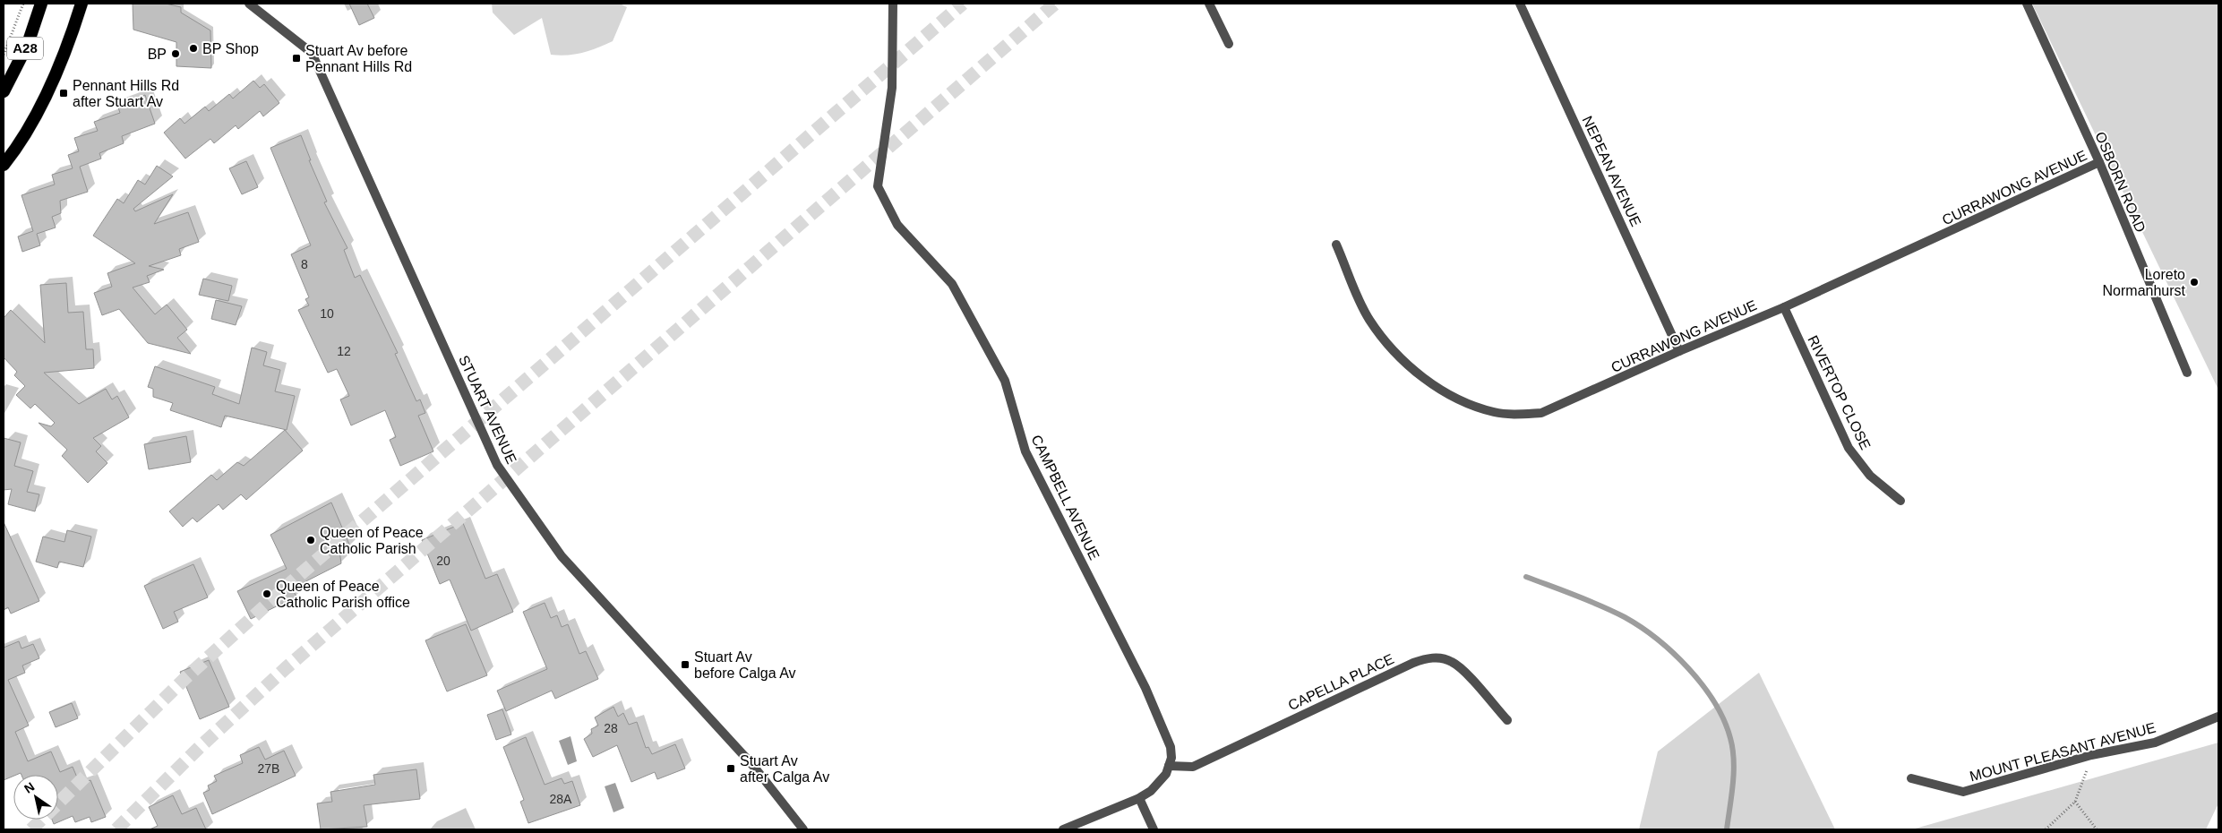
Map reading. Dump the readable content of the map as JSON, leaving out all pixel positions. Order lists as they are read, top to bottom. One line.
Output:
{"streets":{"highway":["A28"],"street":["NEPEAN AVENUE","OSBORN ROAD","CURRAWONG AVENUE","RIVERTOP CLOSE","STUART AVENUE","CAMPBELL AVENUE","CAPELLA PLACE","MOUNT PLEASANT AVENUE"]},"crossings":[["NEPEAN AVENUE","CURRAWONG AVENUE"],["OSBORN ROAD","CURRAWONG AVENUE"],["CURRAWONG AVENUE","RIVERTOP CLOSE"],["CAMPBELL AVENUE","CAPELLA PLACE"]],"places":{"other":["BP Shop","BP","Loreto Normanhurst","Queen of Peace Catholic Parish","Queen of Peace Catholic Parish office"],"transit":["Stuart Av before Pennant Hills Rd","Pennant Hills Rd after Stuart Av","Stuart Av before Calga Av","Stuart Av after Calga Av"]},"house_numbers":["8","10","12","20","28","27B","28A"],"north":"top left"}
